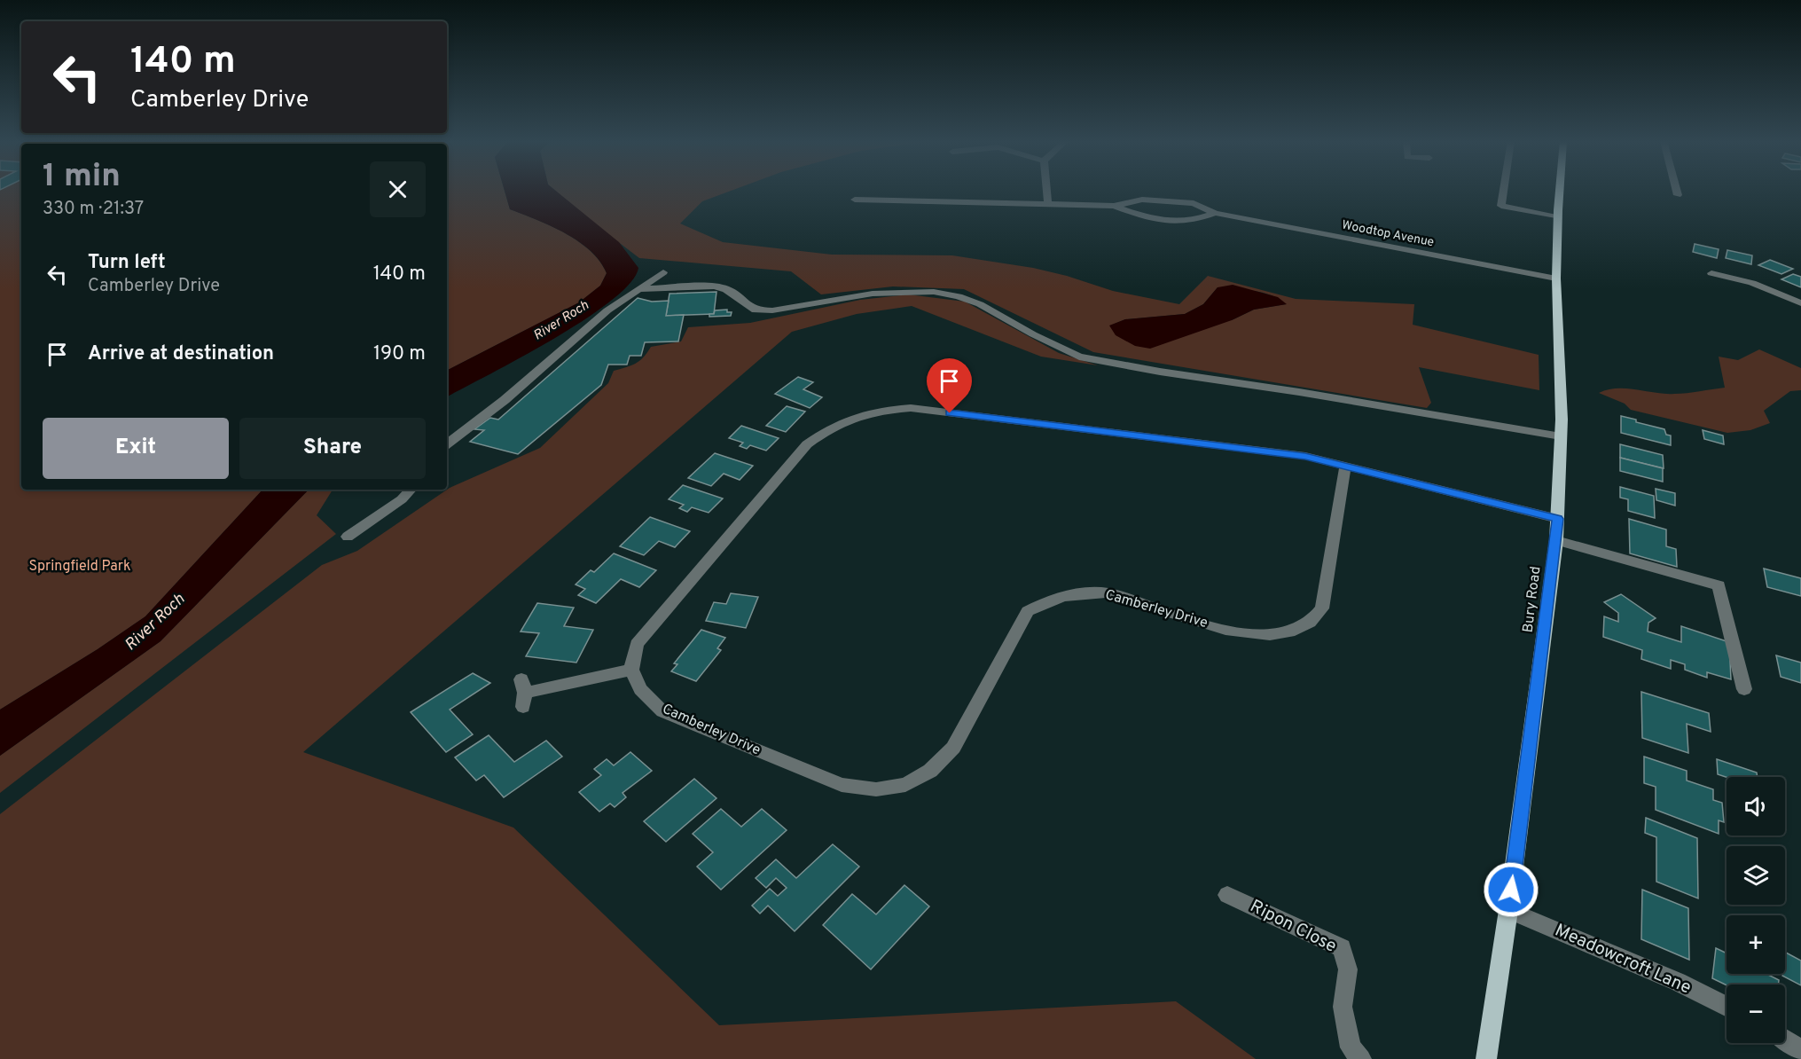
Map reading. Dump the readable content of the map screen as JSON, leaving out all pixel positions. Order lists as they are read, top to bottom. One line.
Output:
{"streets":{"main road":["Bury Road"],"street":["Woodtop Avenue","Camberley Drive","Ripon Close","Meadowcroft Lane"]},"crossings":[["Woodtop Avenue","Bury Road"],["Bury Road","Meadowcroft Lane"]],"water":["River Roch"],"parks":["Springfield Park"],"page":{"turn":["140 m","Camberley Drive"],"heading":["1 min","330 m · 21:37"],"list":[{"name":"Turn left","note":"Camberley Drive","value":"140 m"},{"name":"Arrive at destination","value":"190 m"}],"buttons":["Exit","Share"],"map_buttons":["+","−"]}}
